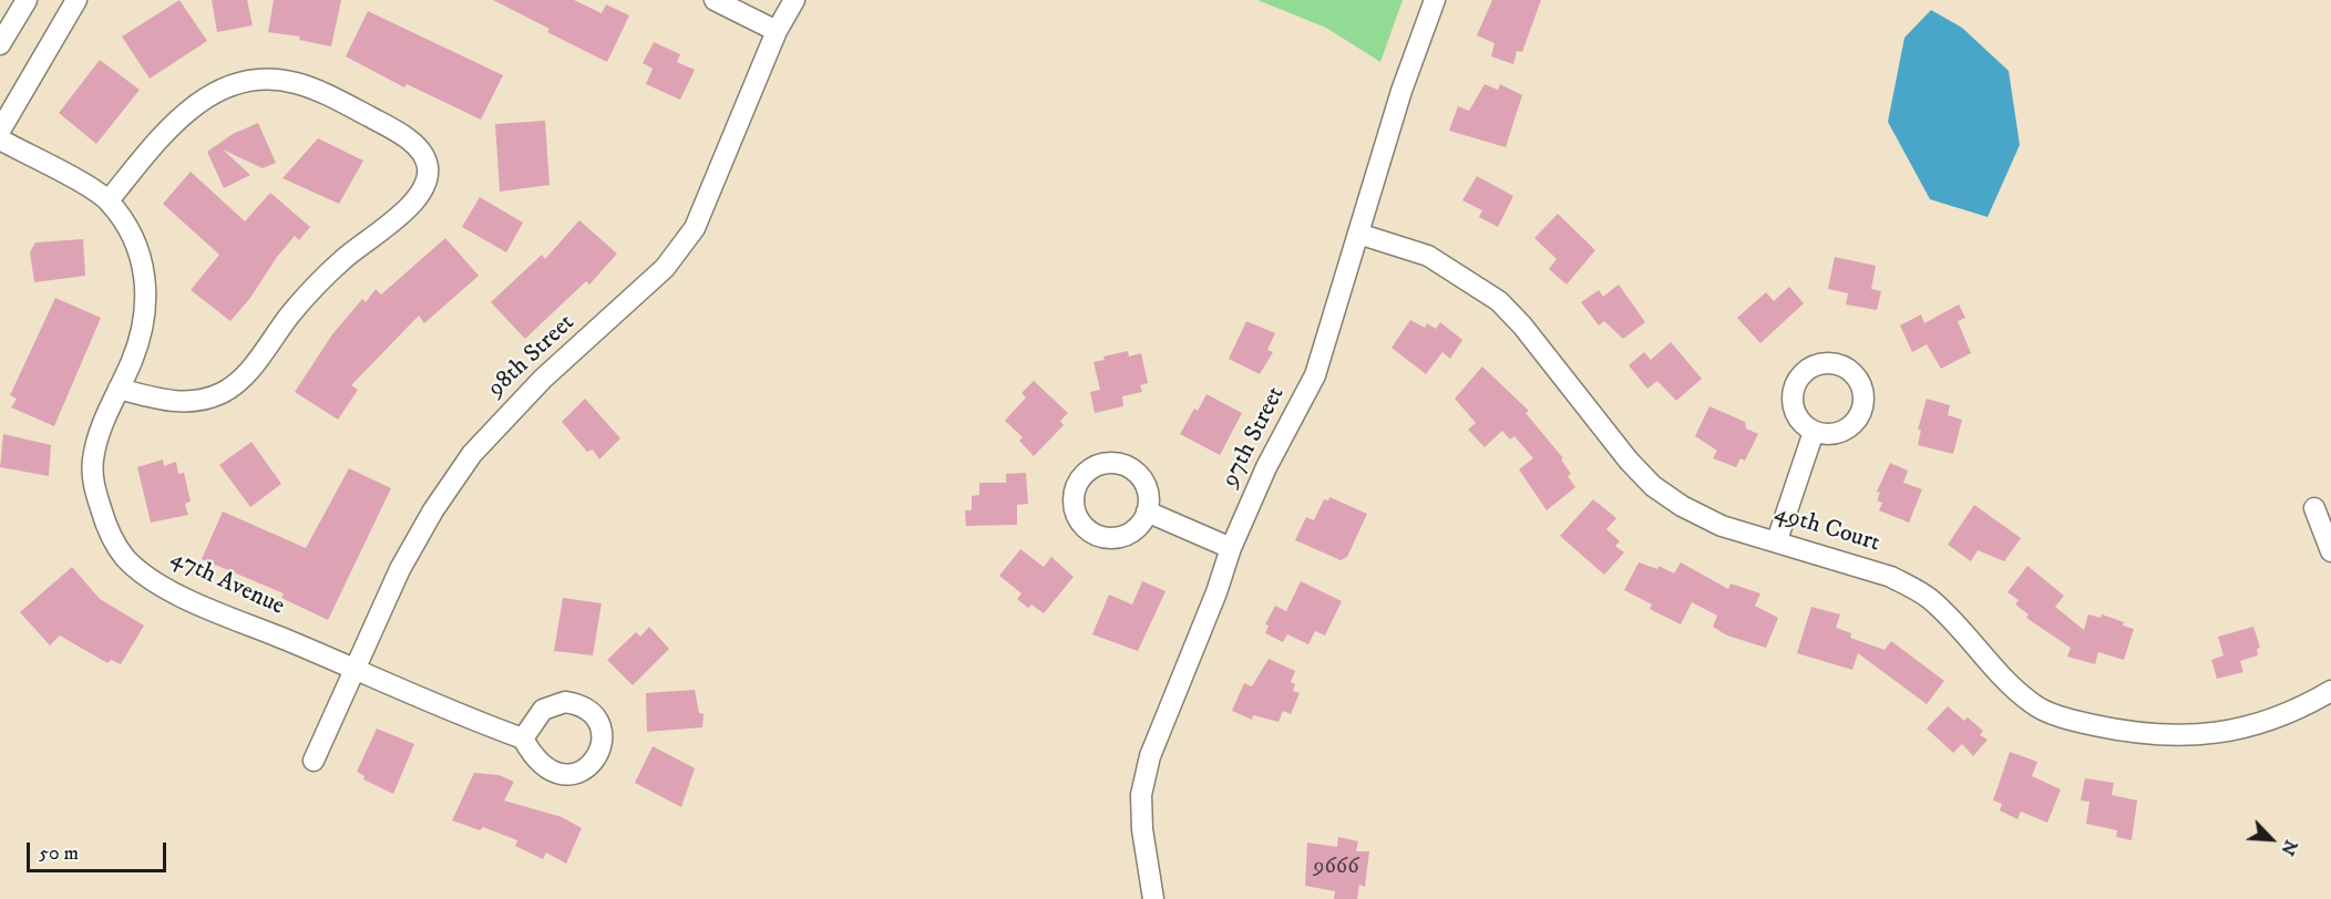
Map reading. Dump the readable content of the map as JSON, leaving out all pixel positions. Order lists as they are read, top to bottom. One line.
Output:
{"streets":{"street":["98th Street","97th Street","49th Court","47th Avenue"]},"crossings":[["98th Street","47th Avenue"],["97th Street","49th Court"]],"house_numbers":["9666"],"scale_bar":"50 m","north":"bottom right"}
